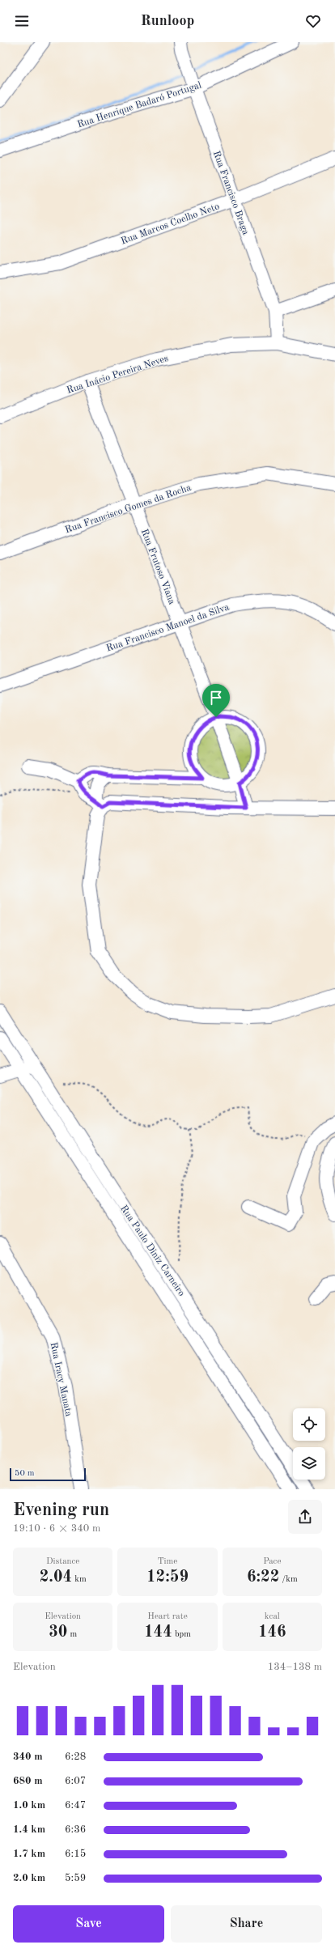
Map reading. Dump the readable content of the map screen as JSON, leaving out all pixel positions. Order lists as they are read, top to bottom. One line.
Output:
{"streets":{"street":["Rua Henrique Badaró Portugal","Rua Francisco Braga","Rua Marcos Coelho Neto","Rua Inácio Pereira Neves","Rua Francisco Gomes da Rocha","Rua Frutoso Viana","Rua Francisco Manoel da Silva","Rua Paulo Diniz Carneiro","Rua Iracy Manata"]},"crossings":[["Rua Henrique Badaró Portugal","Rua Francisco Braga"],["Rua Francisco Braga","Rua Marcos Coelho Neto"],["Rua Francisco Braga","Rua Inácio Pereira Neves"],["Rua Inácio Pereira Neves","Rua Frutoso Viana"],["Rua Francisco Gomes da Rocha","Rua Frutoso Viana"],["Rua Frutoso Viana","Rua Francisco Manoel da Silva"]],"scale_bar":"50 m","page":{"header":"Runloop","scale":"50 m","heading":["Evening run","19:10 · 6 × 340 m"],"stats":[["Distance","2.04 km"],["Time","12:59"],["Pace","6:22 /km"],["Elevation","30 m"],["Heart rate","144 bpm"],["kcal","146"]],"chart":["Elevation","134–138 m"],"list":[{"name":"340 m","note":"6:28"},{"name":"680 m","note":"6:07"},{"name":"1.0 km","note":"6:47"},{"name":"1.4 km","note":"6:36"},{"name":"1.7 km","note":"6:15"},{"name":"2.0 km","note":"5:59"}],"buttons":["Save","Share"]}}
